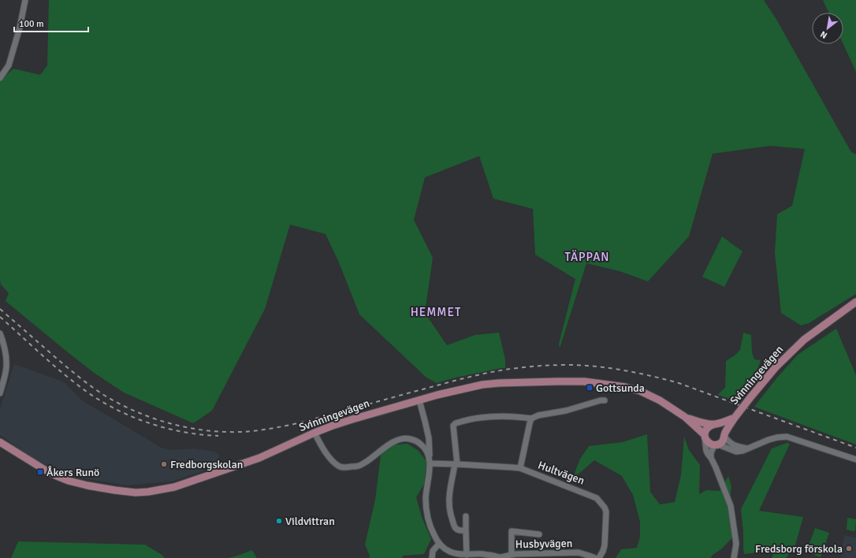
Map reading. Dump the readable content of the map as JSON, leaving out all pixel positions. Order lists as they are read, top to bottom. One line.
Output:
{"streets":{"main road":["Svinningevägen"],"street":["Hultvägen","Husbyvägen"]},"crossings":[["Svinningevägen","Husbyvägen"],["Hultvägen","Husbyvägen"]],"districts":["TÄPPAN","HEMMET"],"places":{"transit":["Gottsunda","Åkers Runö"],"other":["Fredborgskolan","Vildvittran","Fredsborg förskola"]},"scale_bar":"100 m","north":"bottom left"}
